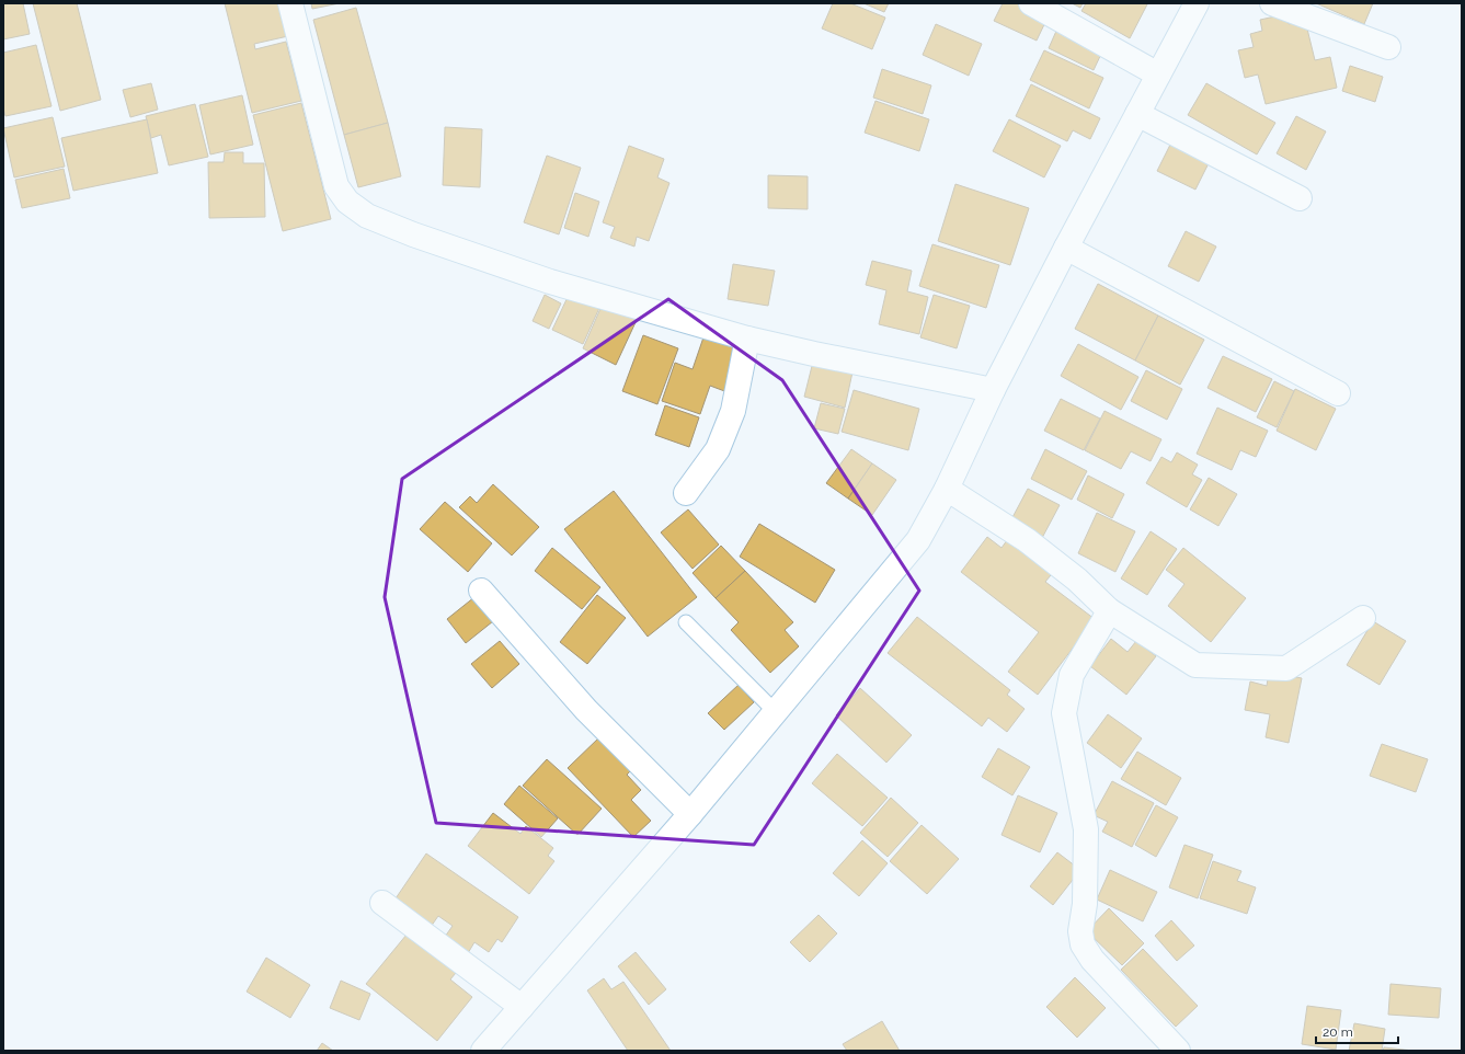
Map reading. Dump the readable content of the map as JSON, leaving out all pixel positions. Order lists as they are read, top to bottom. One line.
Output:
{"scale_bar":"20 m"}
